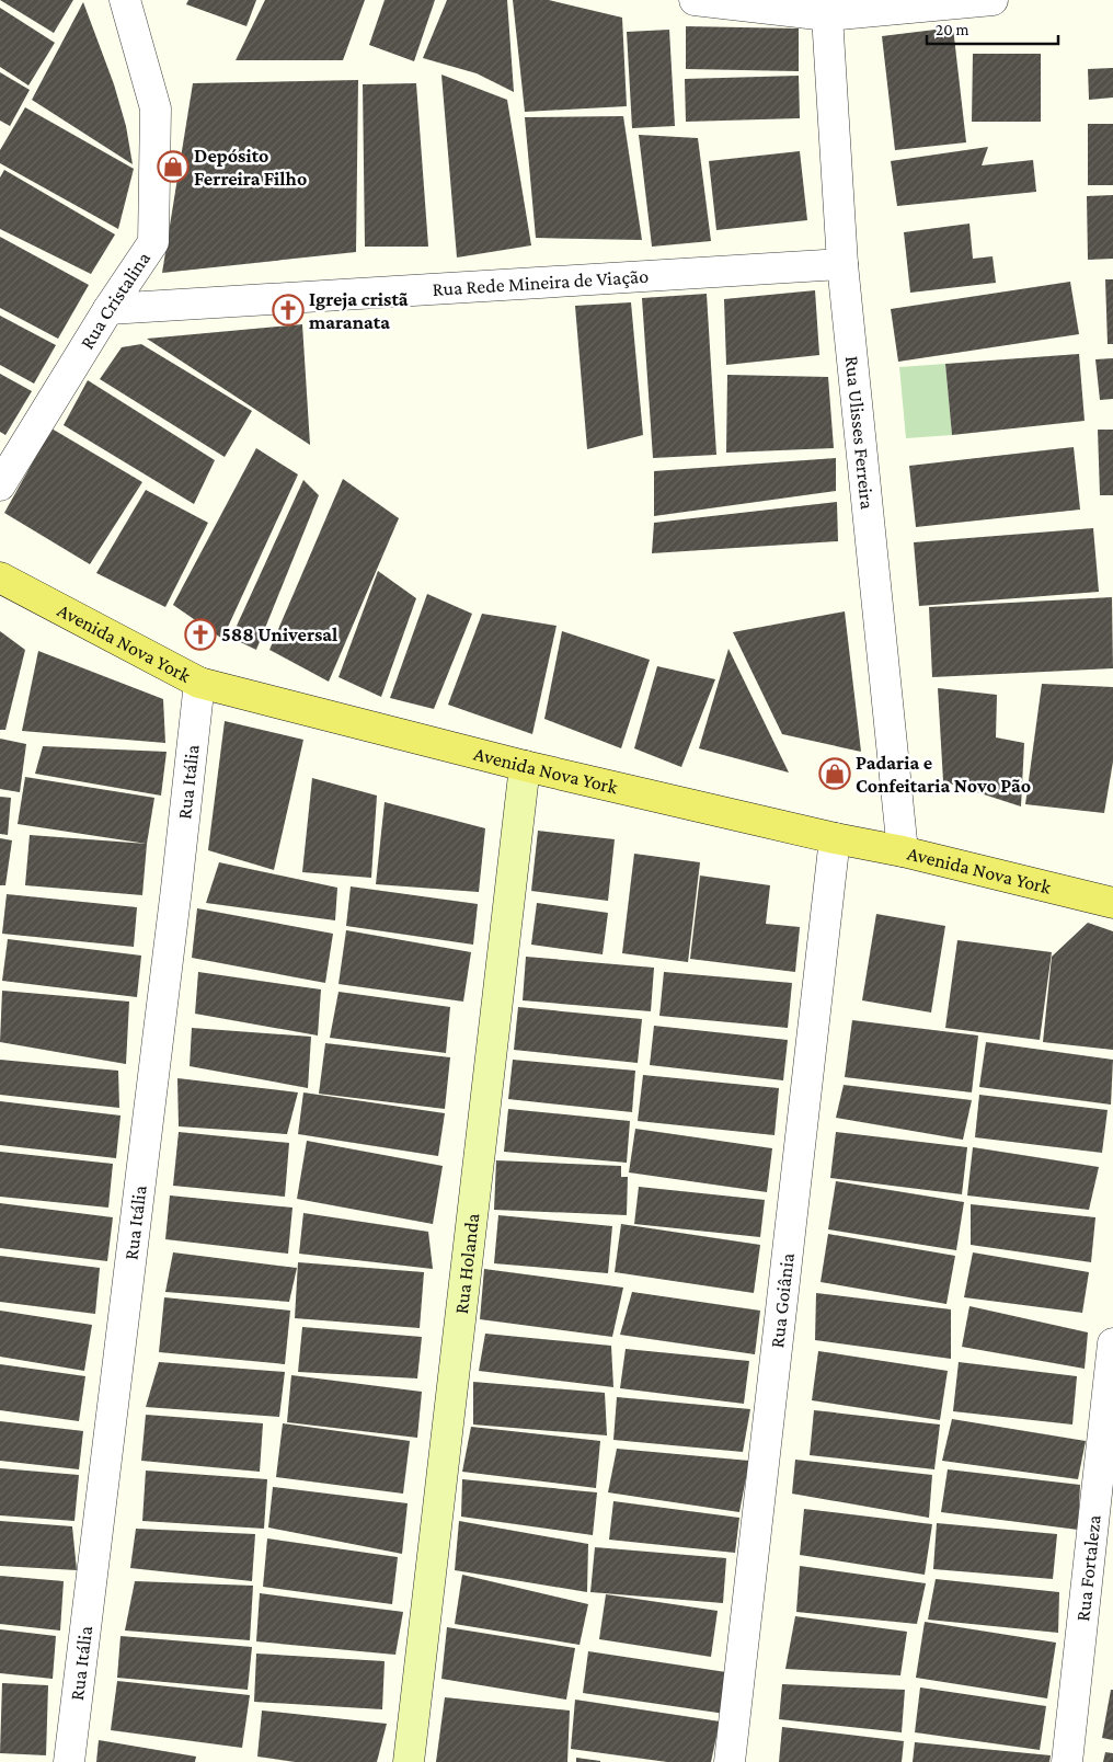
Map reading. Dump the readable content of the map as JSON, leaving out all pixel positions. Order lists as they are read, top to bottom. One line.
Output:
{"streets":{"main road":["Avenida Nova York"],"street":["Rua Rede Mineira de Viação","Rua Cristalina","Rua Ulisses Ferreira","Rua Itália","Rua Holanda","Rua Goiânia","Rua Fortaleza"]},"crossings":[["Rua Rede Mineira de Viação","Rua Cristalina"],["Rua Rede Mineira de Viação","Rua Ulisses Ferreira"],["Rua Ulisses Ferreira","Avenida Nova York"],["Avenida Nova York","Rua Itália"],["Avenida Nova York","Rua Holanda"],["Avenida Nova York","Rua Goiânia"]],"places":{"shop":["Depósito Ferreira Filho","Padaria e Confeitaria Novo Pão"],"church":["Igreja cristã maranata","588 Universal"]},"scale_bar":"20 m"}
